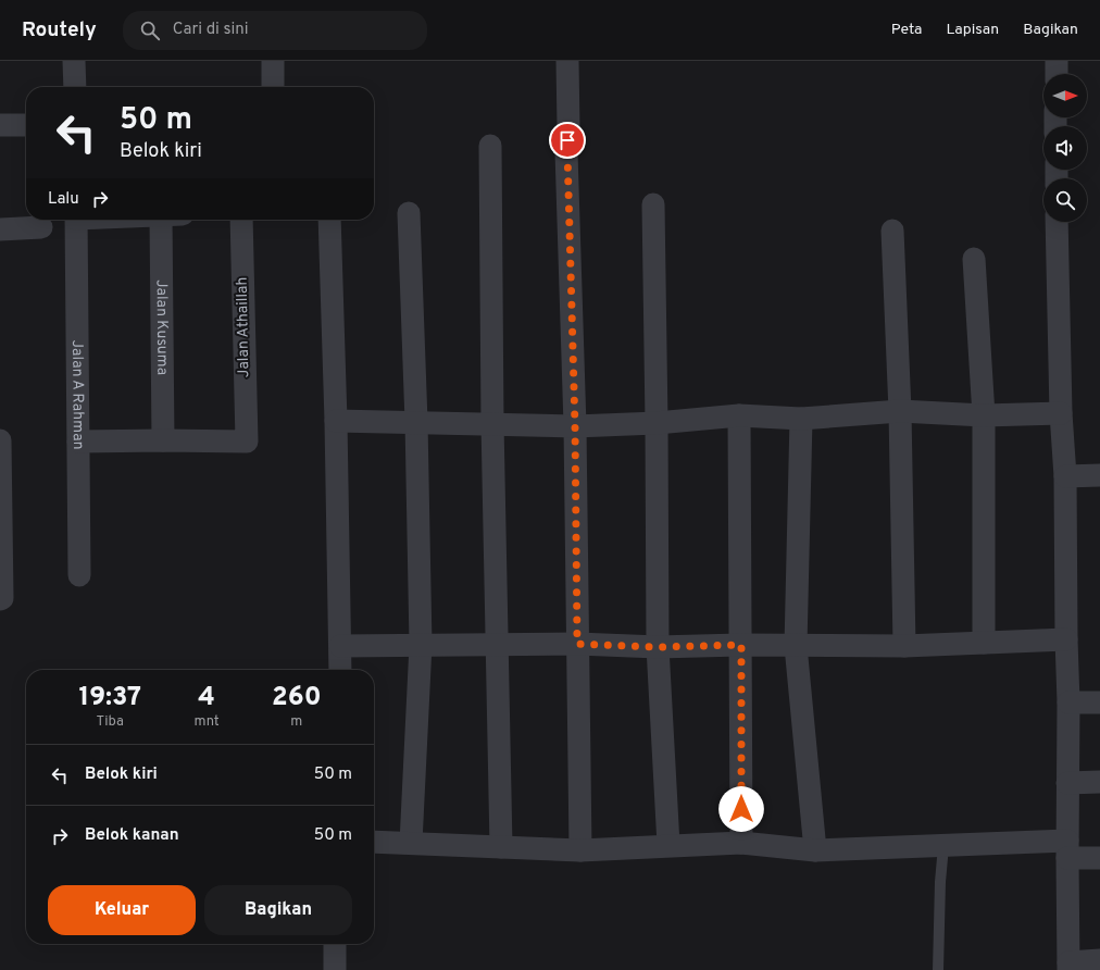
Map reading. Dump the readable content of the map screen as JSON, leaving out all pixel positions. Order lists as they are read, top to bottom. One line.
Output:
{"streets":{"street":["Jalan Kusuma","Jalan Athaillah","Jalan A Rahman"]},"crossings":[["Jalan Kusuma","Jalan Athaillah"]],"north":"right","page":{"header":"Routely","search":"Cari di sini","nav":["Peta","Lapisan","Bagikan"],"turn":["50 m","Belok kiri"],"then":"Lalu","eta":["19:37","Tiba","4","mnt","260","m"],"list":[{"name":"Belok kiri","value":"50 m"},{"name":"Belok kanan","value":"50 m"}],"buttons":["Keluar","Bagikan"]}}
